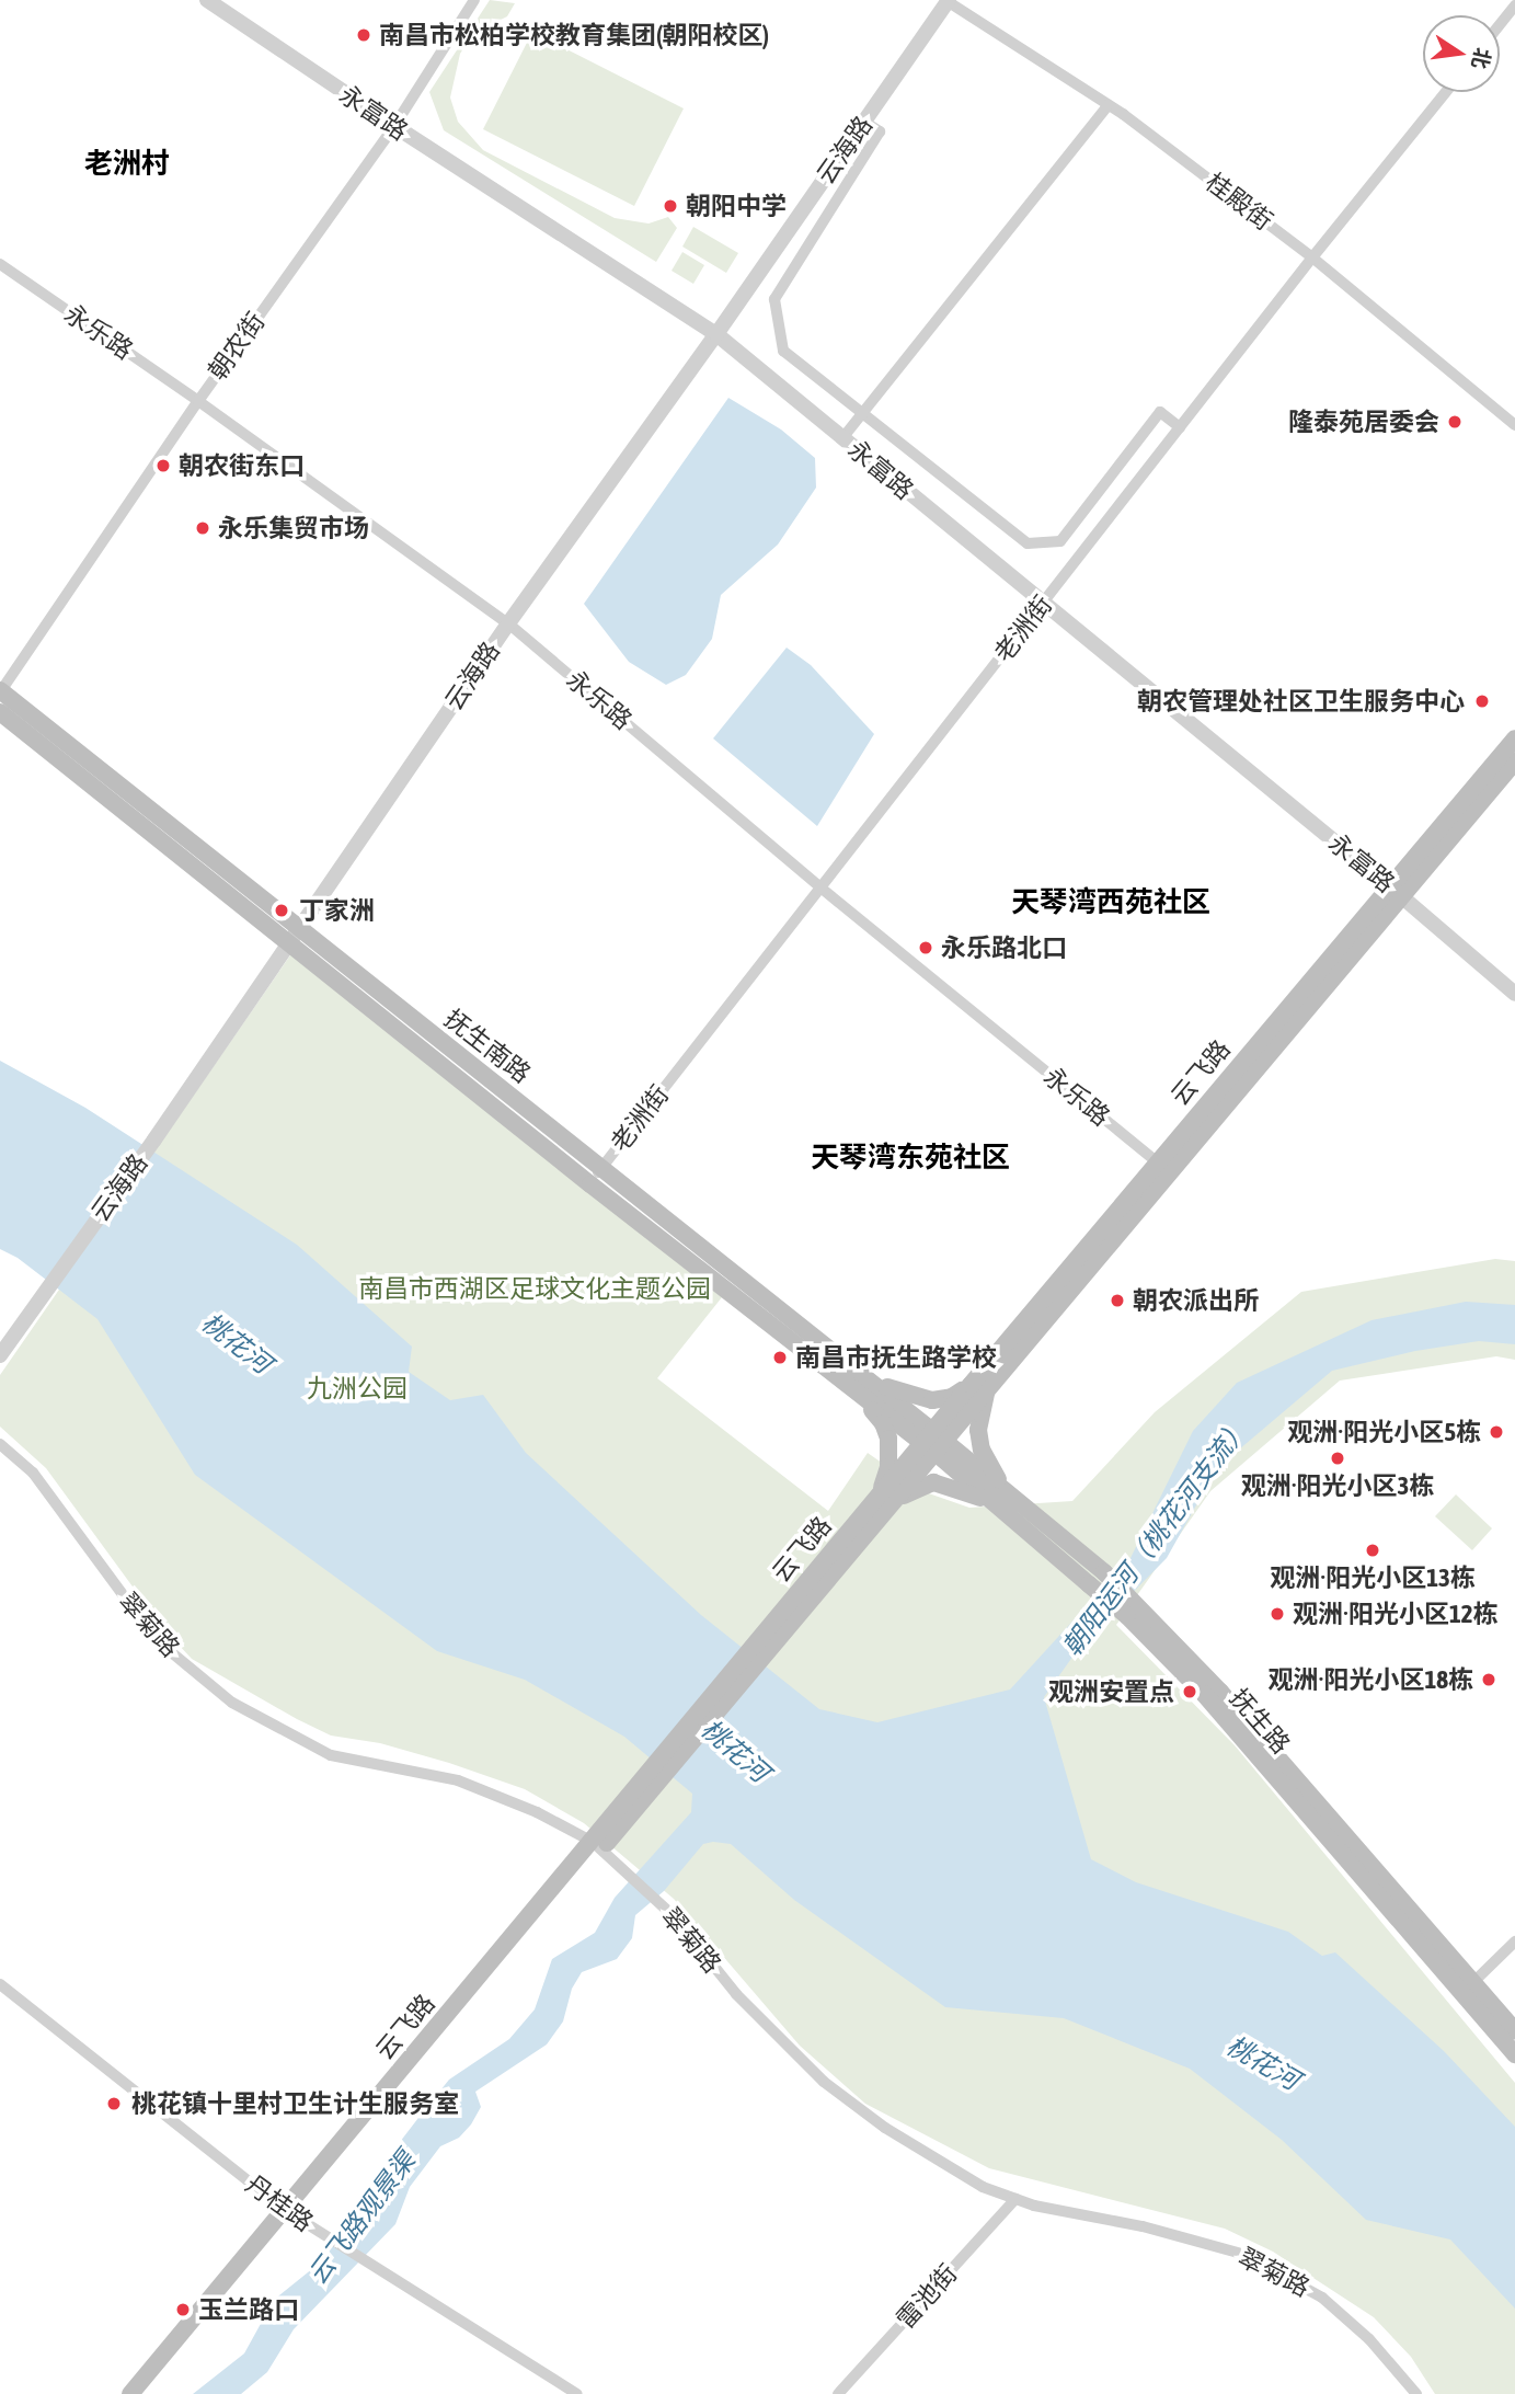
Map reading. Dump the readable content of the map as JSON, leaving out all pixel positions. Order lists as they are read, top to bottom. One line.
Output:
{"streets":{"main road":["抚生南路","云飞路","抚生路"],"street":["永富路","云海路","桂殿街","永乐路","朝农街","老洲街","翠菊路","丹桂路","雷池街"]},"crossings":[["永富路","云海路"],["永富路","朝农街"],["永富路","老洲街"],["永富路","云飞路"],["云海路","桂殿街"],["云海路","永乐路"],["云海路","抚生南路"],["桂殿街","老洲街"],["永乐路","朝农街"],["永乐路","老洲街"],["永乐路","云飞路"],["朝农街","抚生南路"],["老洲街","抚生南路"],["抚生南路","云飞路"],["抚生南路","抚生路"],["云飞路","翠菊路"],["云飞路","抚生路"],["云飞路","丹桂路"],["翠菊路","雷池街"]],"districts":["老洲村","天琴湾西苑社区","天琴湾东苑社区"],"water":["桃花河","朝阳运河（桃花河支流）","云飞路观景渠"],"parks":["南昌市西湖区足球文化主题公园","九洲公园"],"places":["南昌市松柏学校教育集团(朝阳校区)","朝阳中学","隆泰苑居委会","朝农街东口","永乐集贸市场","朝农管理处社区卫生服务中心","丁家洲","永乐路北口","朝农派出所","南昌市抚生路学校","观洲·阳光小区5栋","观洲·阳光小区3栋","观洲·阳光小区13栋","观洲·阳光小区12栋","观洲·阳光小区18栋","观洲安置点","桃花镇十里村卫生计生服务室","玉兰路口"],"north":"right"}
